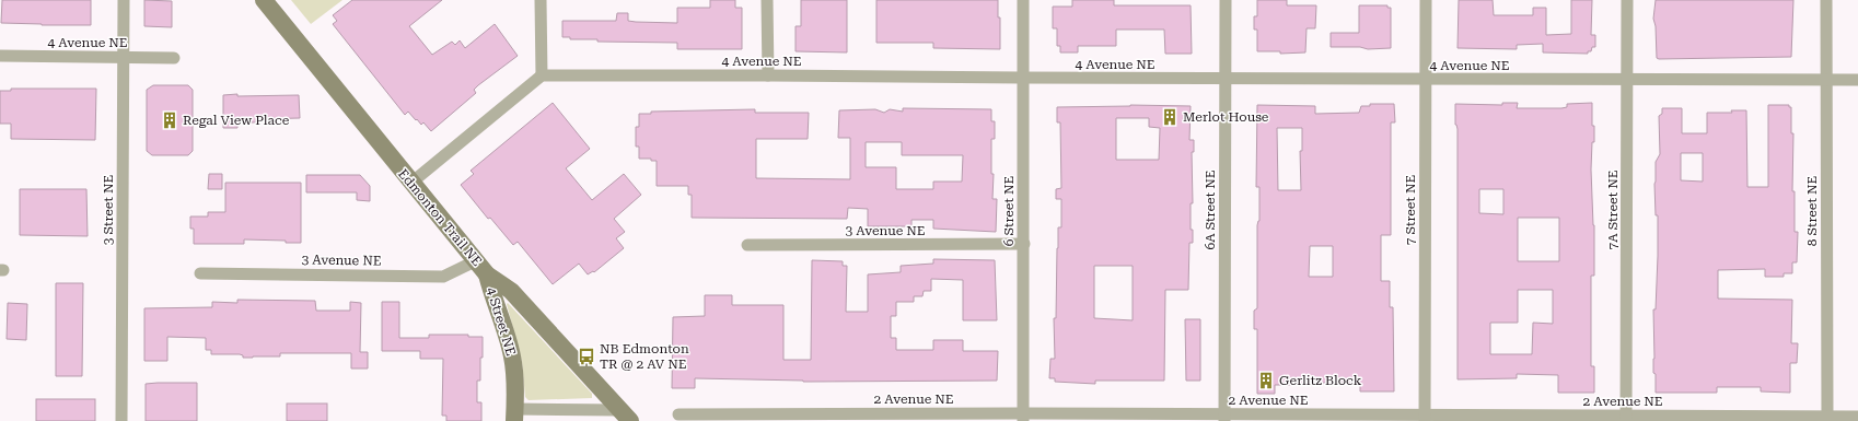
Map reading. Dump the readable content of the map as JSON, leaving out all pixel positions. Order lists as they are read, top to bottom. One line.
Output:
{"streets":{"main road":["Edmonton Trail NE","4 Street NE"],"street":["4 Avenue NE","3 Street NE","6A Street NE","7 Street NE","7A Street NE","6 Street NE","8 Street NE","3 Avenue NE","2 Avenue NE"]},"crossings":[["4 Avenue NE","3 Street NE"],["4 Avenue NE","6A Street NE"],["4 Avenue NE","7 Street NE"],["4 Avenue NE","7A Street NE"],["4 Avenue NE","6 Street NE"],["4 Avenue NE","8 Street NE"],["6A Street NE","2 Avenue NE"],["7 Street NE","2 Avenue NE"],["7A Street NE","2 Avenue NE"],["6 Street NE","3 Avenue NE"],["6 Street NE","2 Avenue NE"],["8 Street NE","2 Avenue NE"],["Edmonton Trail NE","3 Avenue NE"],["Edmonton Trail NE","4 Street NE"]],"places":{"building":["Merlot House","Regal View Place","Gerlitz Block"],"bus stop":["NB Edmonton TR @ 2 AV NE"]}}
